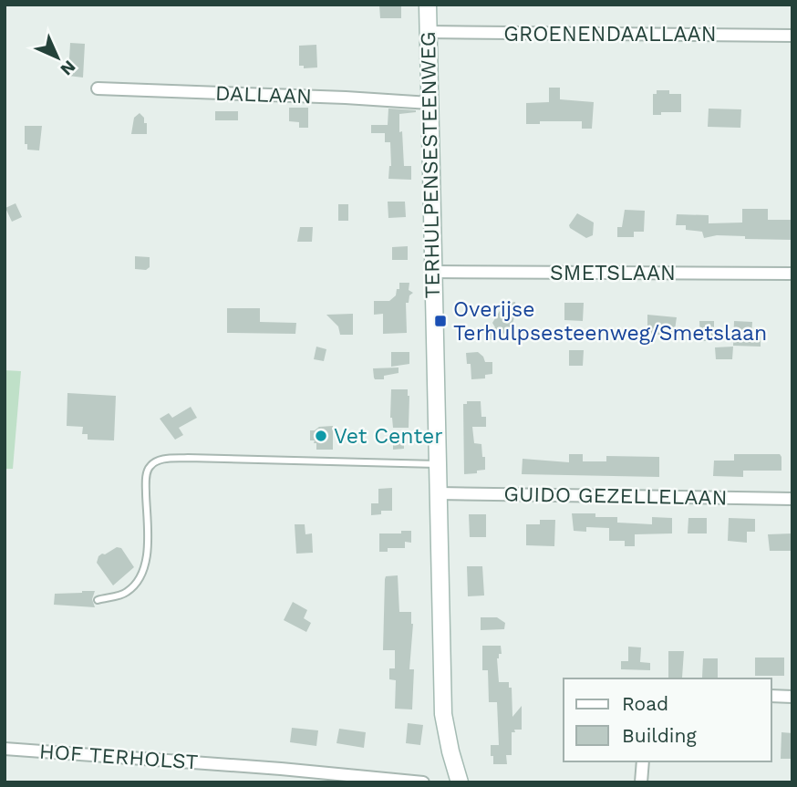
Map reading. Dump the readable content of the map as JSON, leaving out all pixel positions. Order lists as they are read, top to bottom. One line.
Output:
{"streets":{"main road":["TERHULPENSESTEENWEG"],"street":["GROENENDAALLAAN","DALLAAN","SMETSLAAN","GUIDO GEZELLELAAN","HOF TERHOLST"]},"crossings":[["GROENENDAALLAAN","TERHULPENSESTEENWEG"],["DALLAAN","TERHULPENSESTEENWEG"],["TERHULPENSESTEENWEG","SMETSLAAN"],["TERHULPENSESTEENWEG","GUIDO GEZELLELAAN"]],"places":{"transit":["Overijse Terhulpsesteenweg/Smetslaan"],"other":["Vet Center"]},"legend":["Road","Building"],"north":"bottom right"}
